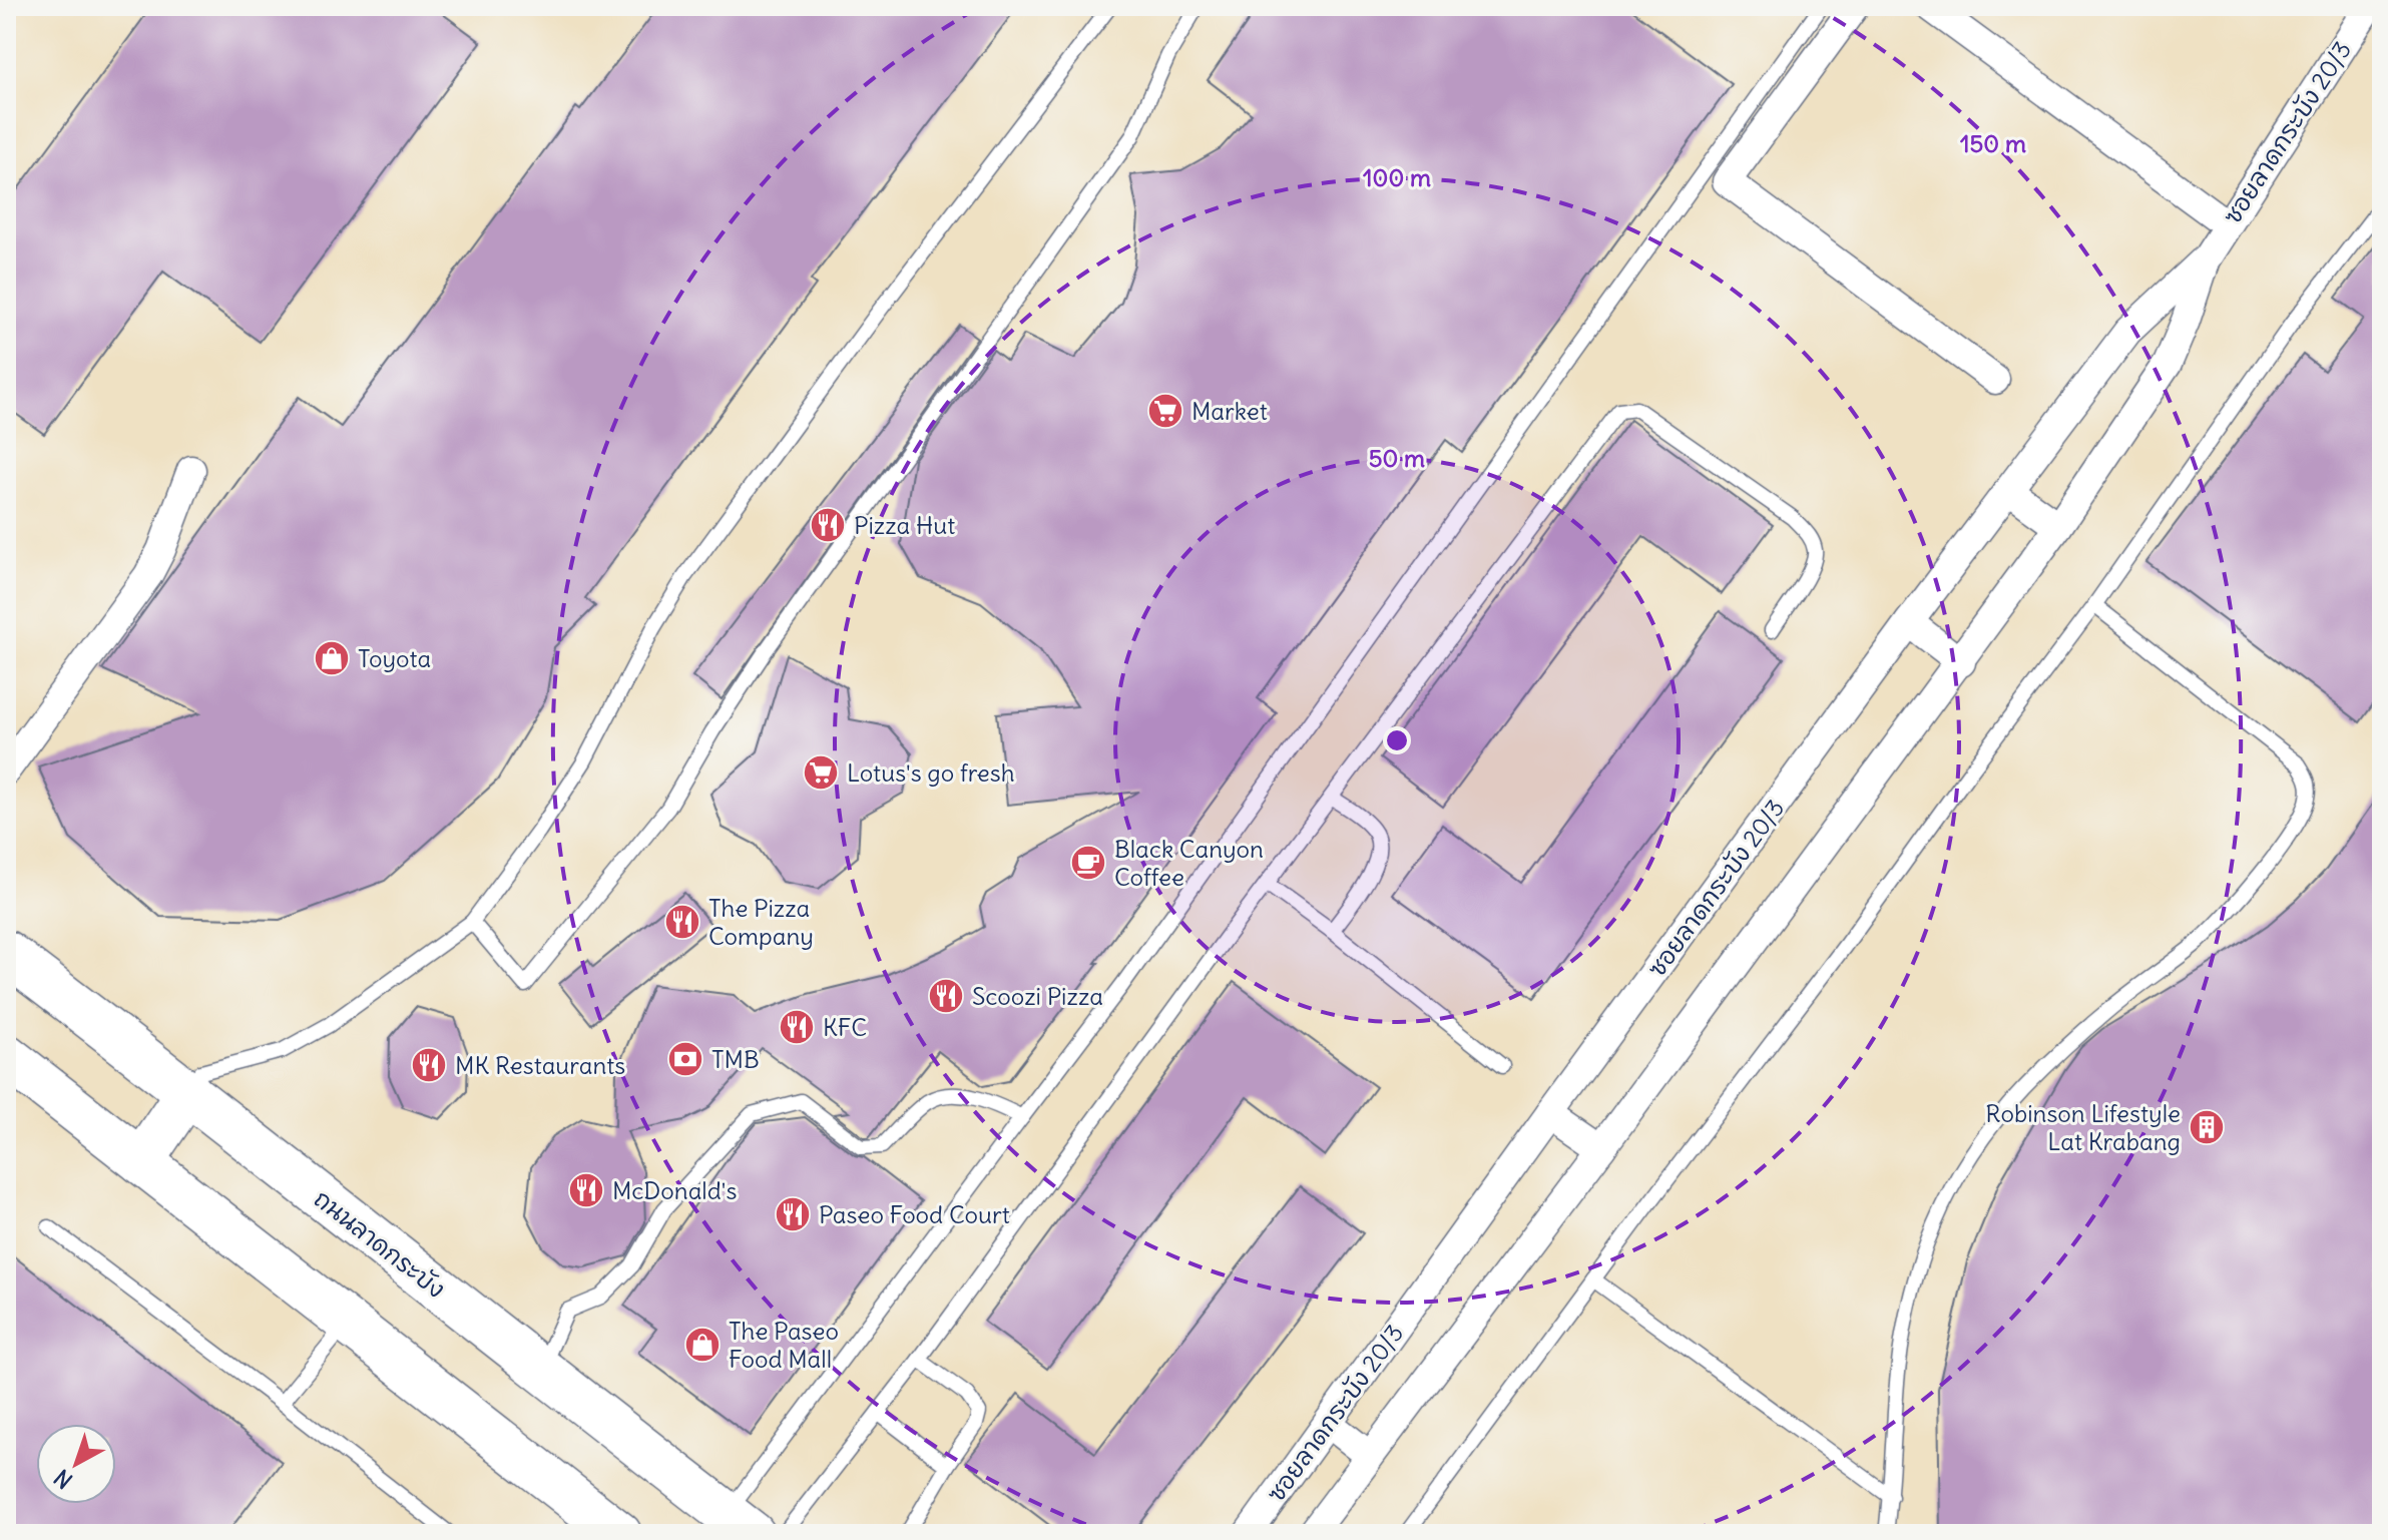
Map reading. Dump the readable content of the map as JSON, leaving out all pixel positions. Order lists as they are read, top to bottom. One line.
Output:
{"streets":{"main road":["ถนนลาดกระบัง"],"street":["ซอยลาดกระบัง 20/3"]},"places":{"supermarket":["Market","Lotus's go fresh"],"restaurant":["Pizza Hut","The Pizza Company","Scoozi Pizza","KFC","MK Restaurants","McDonald's","Paseo Food Court"],"shop":["Toyota","The Paseo Food Mall"],"cafe":["Black Canyon Coffee"],"bank":["TMB"],"building":["Robinson Lifestyle Lat Krabang"]},"north":"bottom left","rings":["150 m","100 m","50 m"]}
